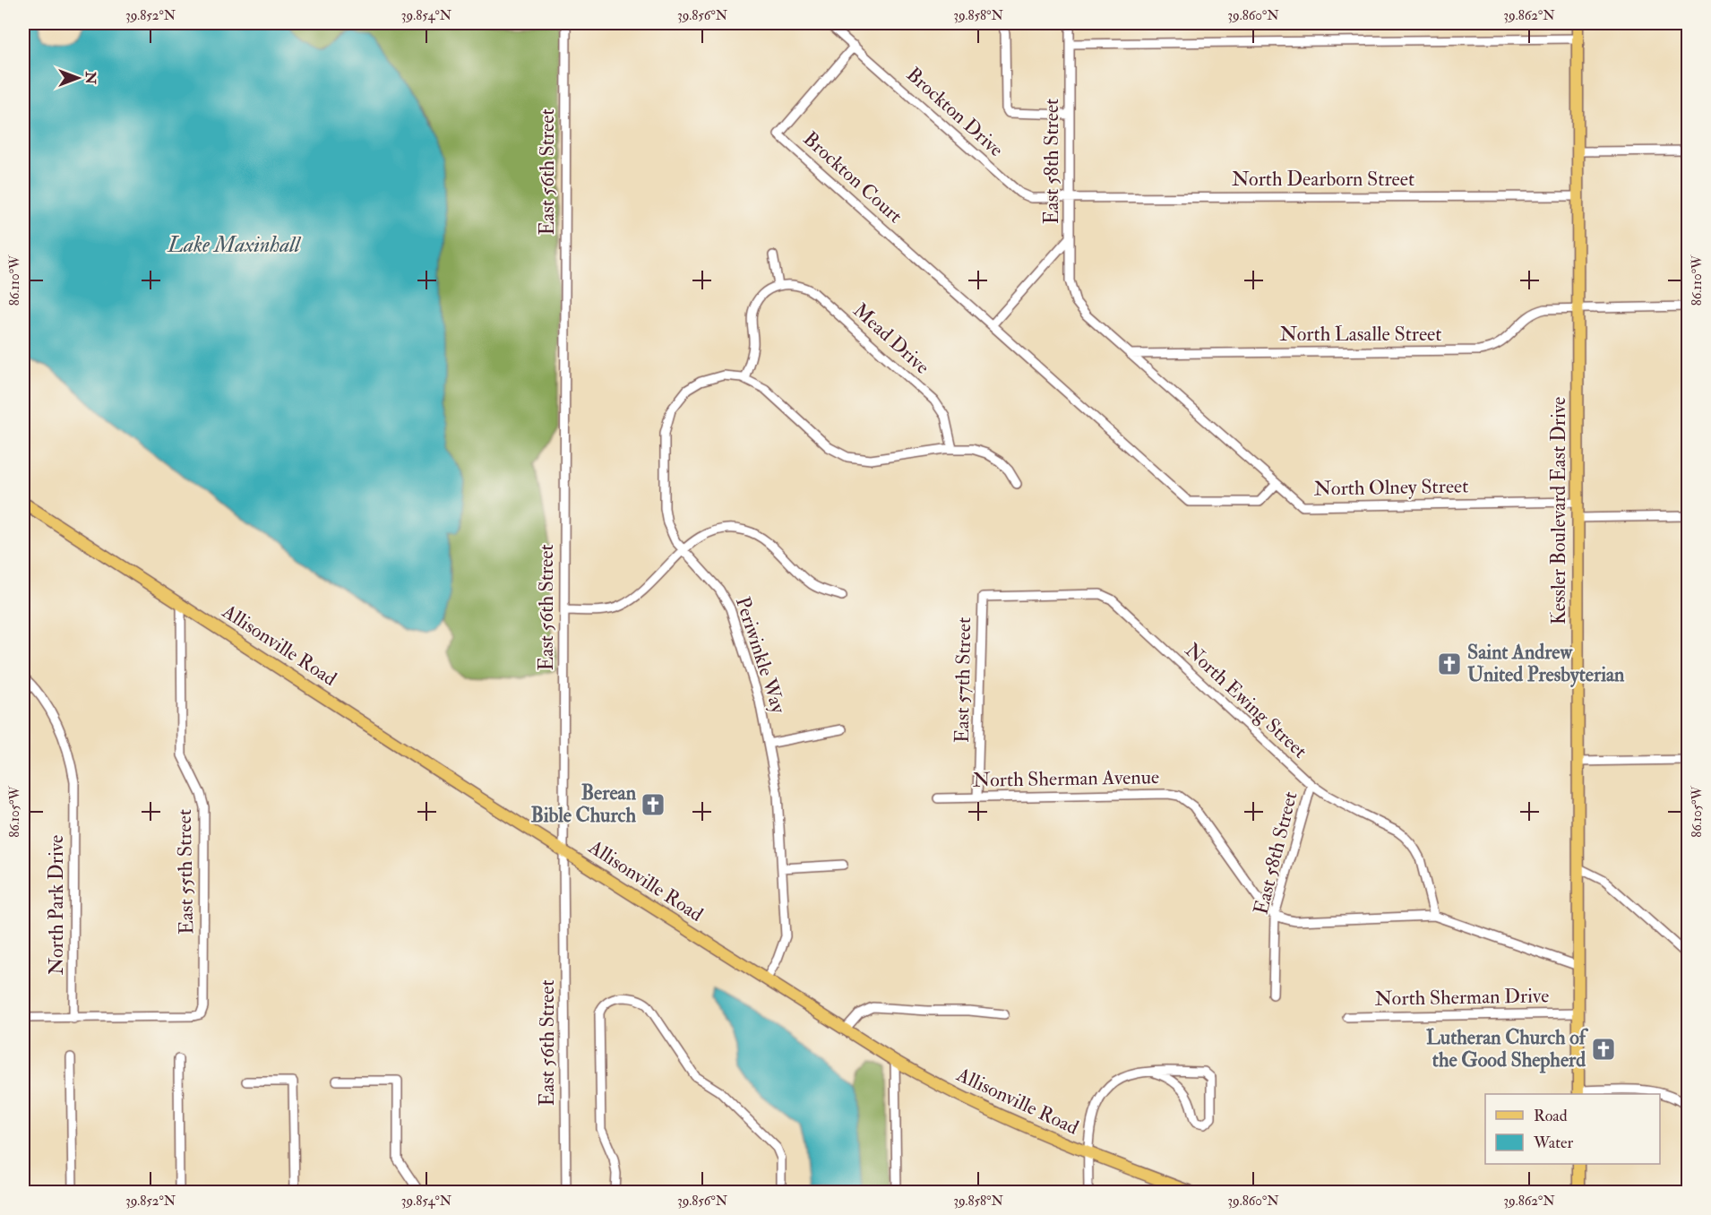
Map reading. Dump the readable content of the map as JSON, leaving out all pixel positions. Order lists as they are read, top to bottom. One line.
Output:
{"streets":{"main road":["Kessler Boulevard East Drive","Allisonville Road"],"street":["Brockton Drive","East 58th Street","East 56th Street","Brockton Court","North Dearborn Street","North Lasalle Street","Mead Drive","North Olney Street","Periwinkle Way","East 57th Street","North Ewing Street","North Sherman Avenue","East 55th Street","North Park Drive","North Sherman Drive"]},"crossings":[["Brockton Drive","East 58th Street"],["Brockton Drive","Brockton Court"],["Brockton Drive","North Dearborn Street"],["East 58th Street","North Dearborn Street"],["East 58th Street","North Lasalle Street"],["East 58th Street","North Ewing Street"],["East 58th Street","North Sherman Avenue"],["East 56th Street","Allisonville Road"],["Brockton Court","North Olney Street"],["North Dearborn Street","Kessler Boulevard East Drive"],["North Lasalle Street","Kessler Boulevard East Drive"],["North Olney Street","Kessler Boulevard East Drive"],["Kessler Boulevard East Drive","North Sherman Drive"],["Allisonville Road","Periwinkle Way"],["Allisonville Road","East 55th Street"],["East 57th Street","North Ewing Street"],["East 57th Street","North Sherman Avenue"],["East 55th Street","North Park Drive"]],"water":["Lake Maxinhall"],"places":{"church":["Saint Andrew United Presbyterian","Berean Bible Church","Lutheran Church of the Good Shepherd"]},"legend":["Road","Water"],"north":"right","coordinates":["39.852°N","39.854°N","39.856°N","39.858°N","39.860°N","39.862°N","86.110°W","86.105°W"]}
